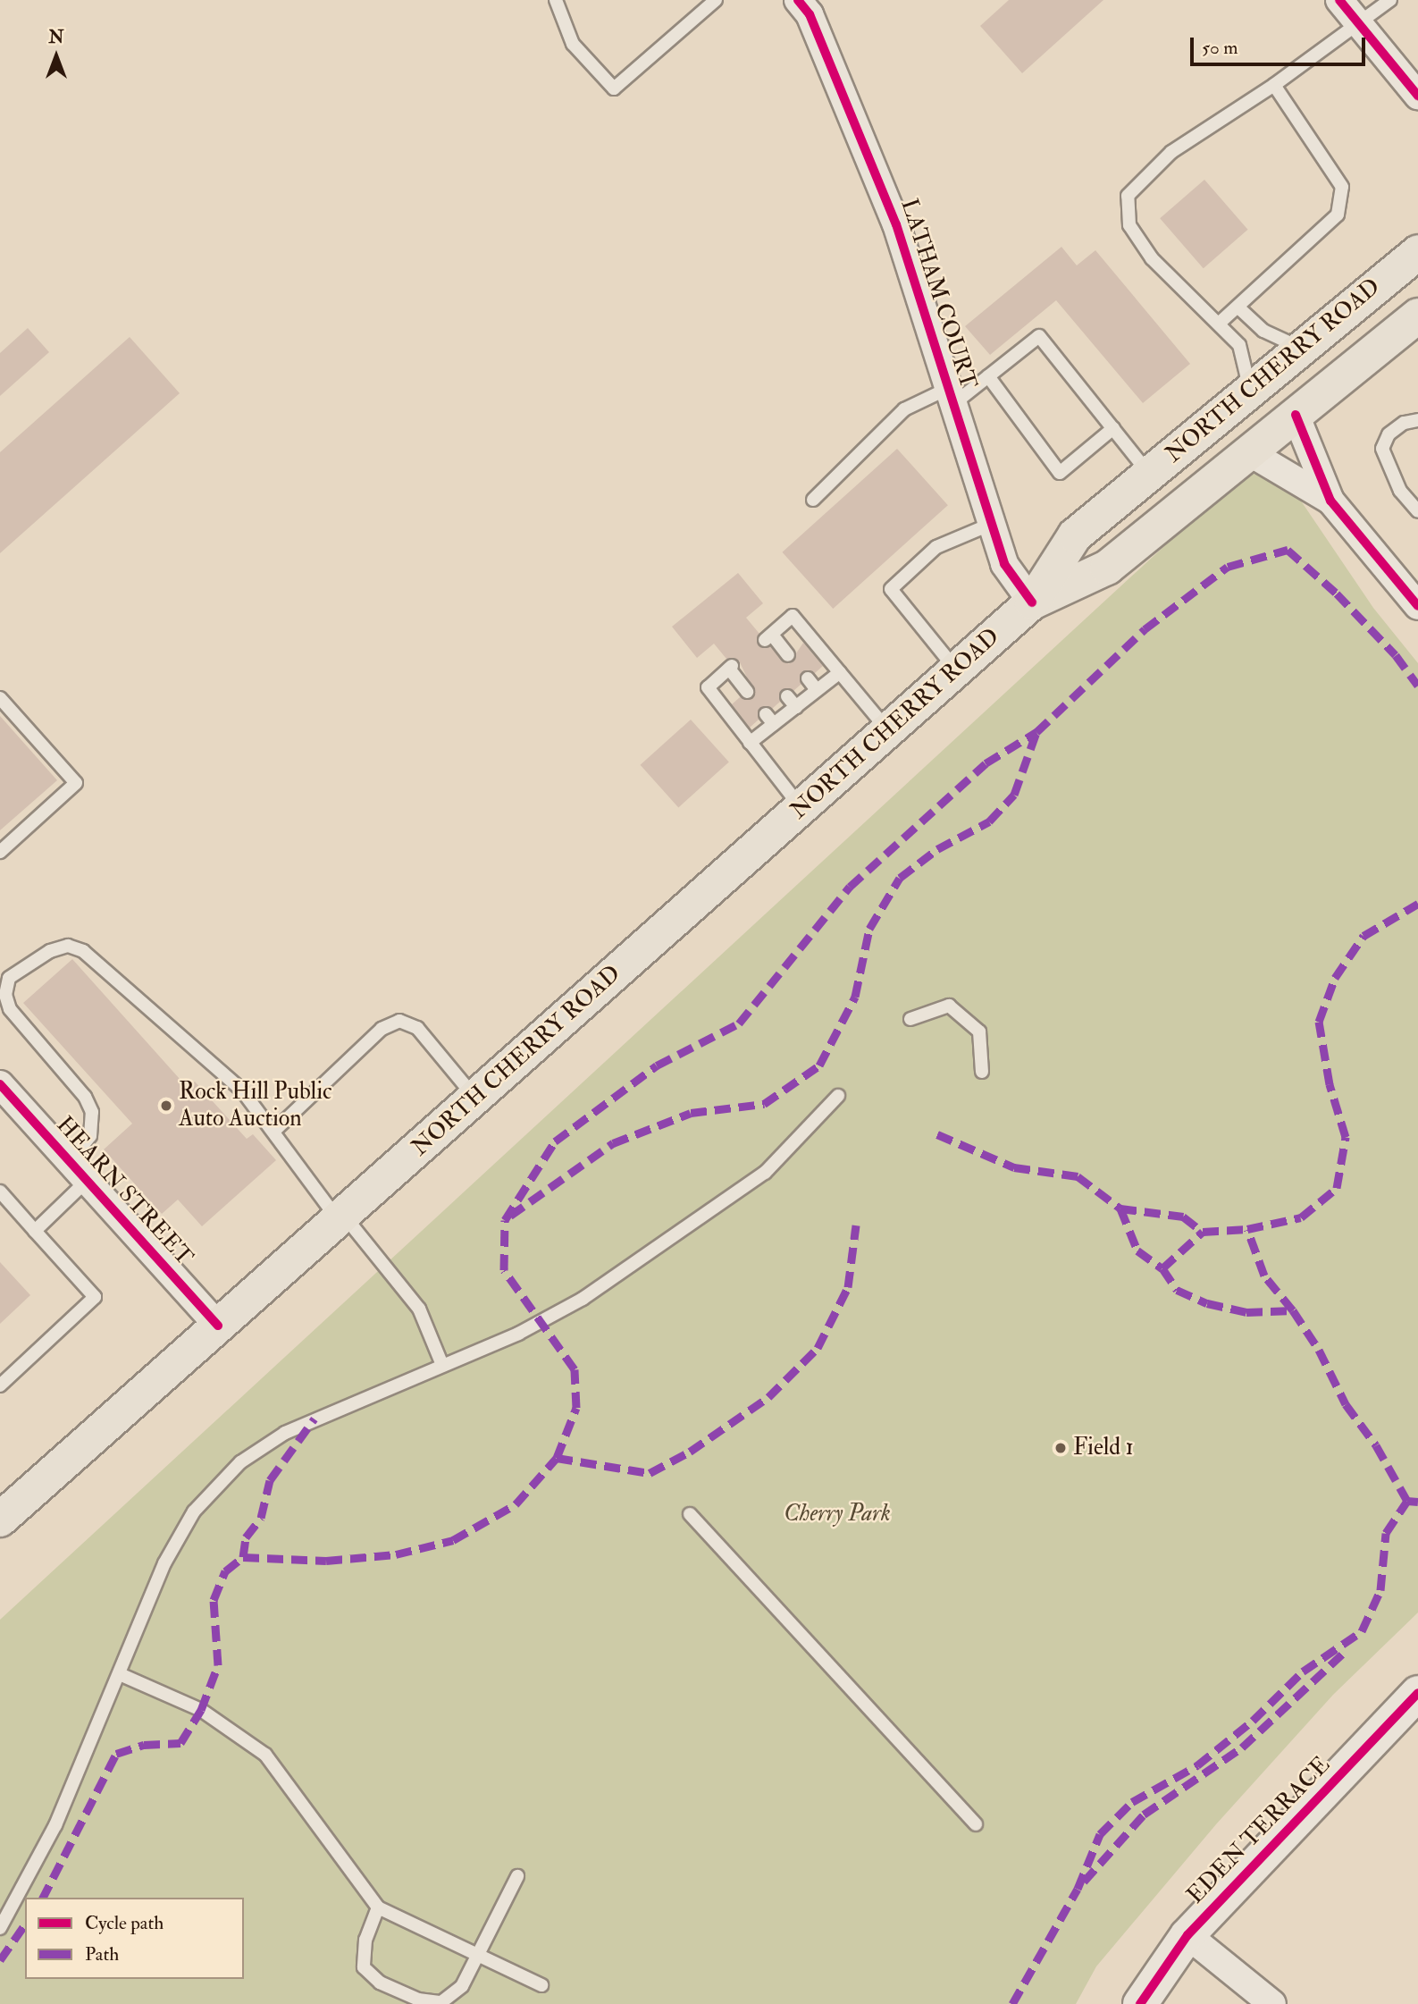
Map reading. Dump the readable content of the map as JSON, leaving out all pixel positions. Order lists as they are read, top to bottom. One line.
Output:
{"streets":{"main road":["NORTH CHERRY ROAD"],"street":["LATHAM COURT","HEARN STREET","EDEN TERRACE"]},"crossings":[["LATHAM COURT","NORTH CHERRY ROAD"],["NORTH CHERRY ROAD","HEARN STREET"]],"parks":["Cherry Park"],"places":["Rock Hill Public Auto Auction","Field 1"],"legend":["Cycle path","Path"],"scale_bar":"50 m","north":"top"}
